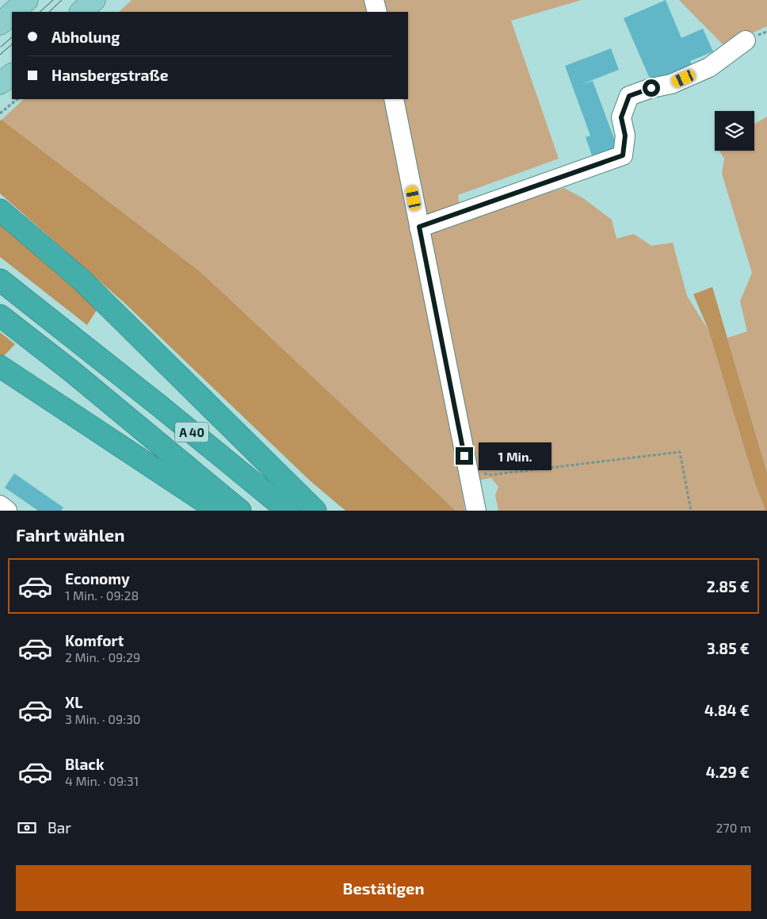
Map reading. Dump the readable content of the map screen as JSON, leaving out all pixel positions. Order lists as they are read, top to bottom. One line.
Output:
{"streets":{"highway":["A 40"]},"page":{"banner":["Abholung","Hansbergstraße"],"bubble":"1 Min.","heading":"Fahrt wählen","list":[{"name":"Economy","note":"1 Min. · 09:28","value":"2.85 €"},{"name":"Komfort","note":"2 Min. · 09:29","value":"3.85 €"},{"name":"XL","note":"3 Min. · 09:30","value":"4.84 €"},{"name":"Black","note":"4 Min. · 09:31","value":"4.29 €"}],"pay":["Bar","270 m"],"buttons":"Bestätigen"}}
